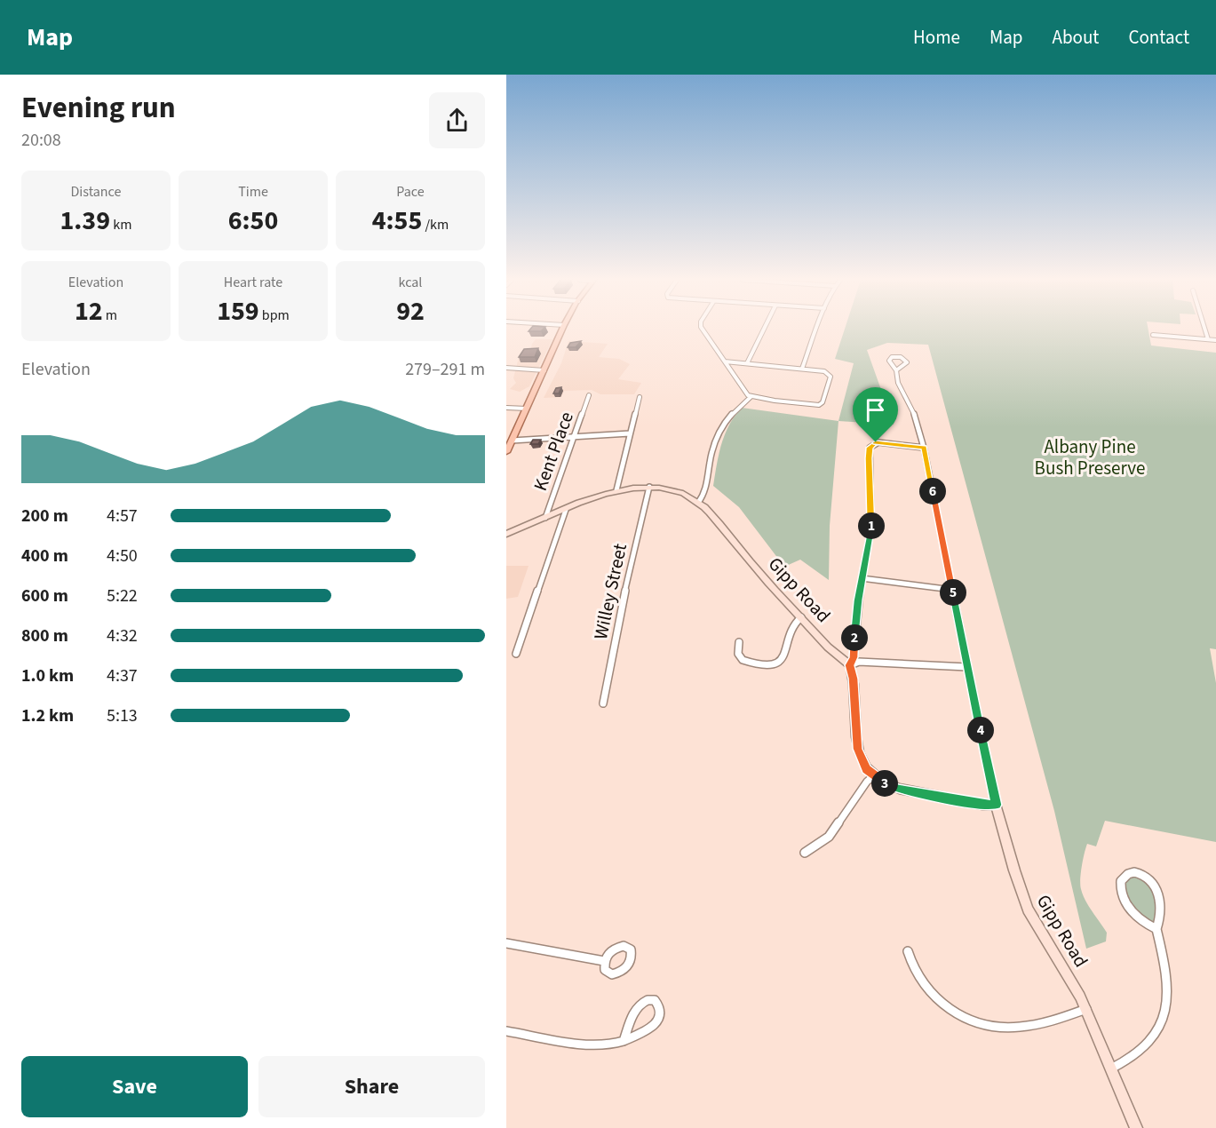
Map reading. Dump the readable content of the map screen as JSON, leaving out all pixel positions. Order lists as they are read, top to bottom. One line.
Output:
{"streets":{"street":["Kent Place","Gipp Road","Willey Street"]},"crossings":[["Kent Place","Gipp Road"],["Gipp Road","Willey Street"]],"parks":["Albany Pine Bush Preserve"],"page":{"header":"Map","nav":["Home","Map","About","Contact"],"heading":["Evening run","20:08"],"stats":[["Distance","1.39 km"],["Time","6:50"],["Pace","4:55 /km"],["Elevation","12 m"],["Heart rate","159 bpm"],["kcal","92"]],"chart":["Elevation","279–291 m"],"pins":["6","1","5","2","4","3"],"list":[{"name":"200 m","note":"4:57"},{"name":"400 m","note":"4:50"},{"name":"600 m","note":"5:22"},{"name":"800 m","note":"4:32"},{"name":"1.0 km","note":"4:37"},{"name":"1.2 km","note":"5:13"}],"buttons":["Save","Share"]}}
